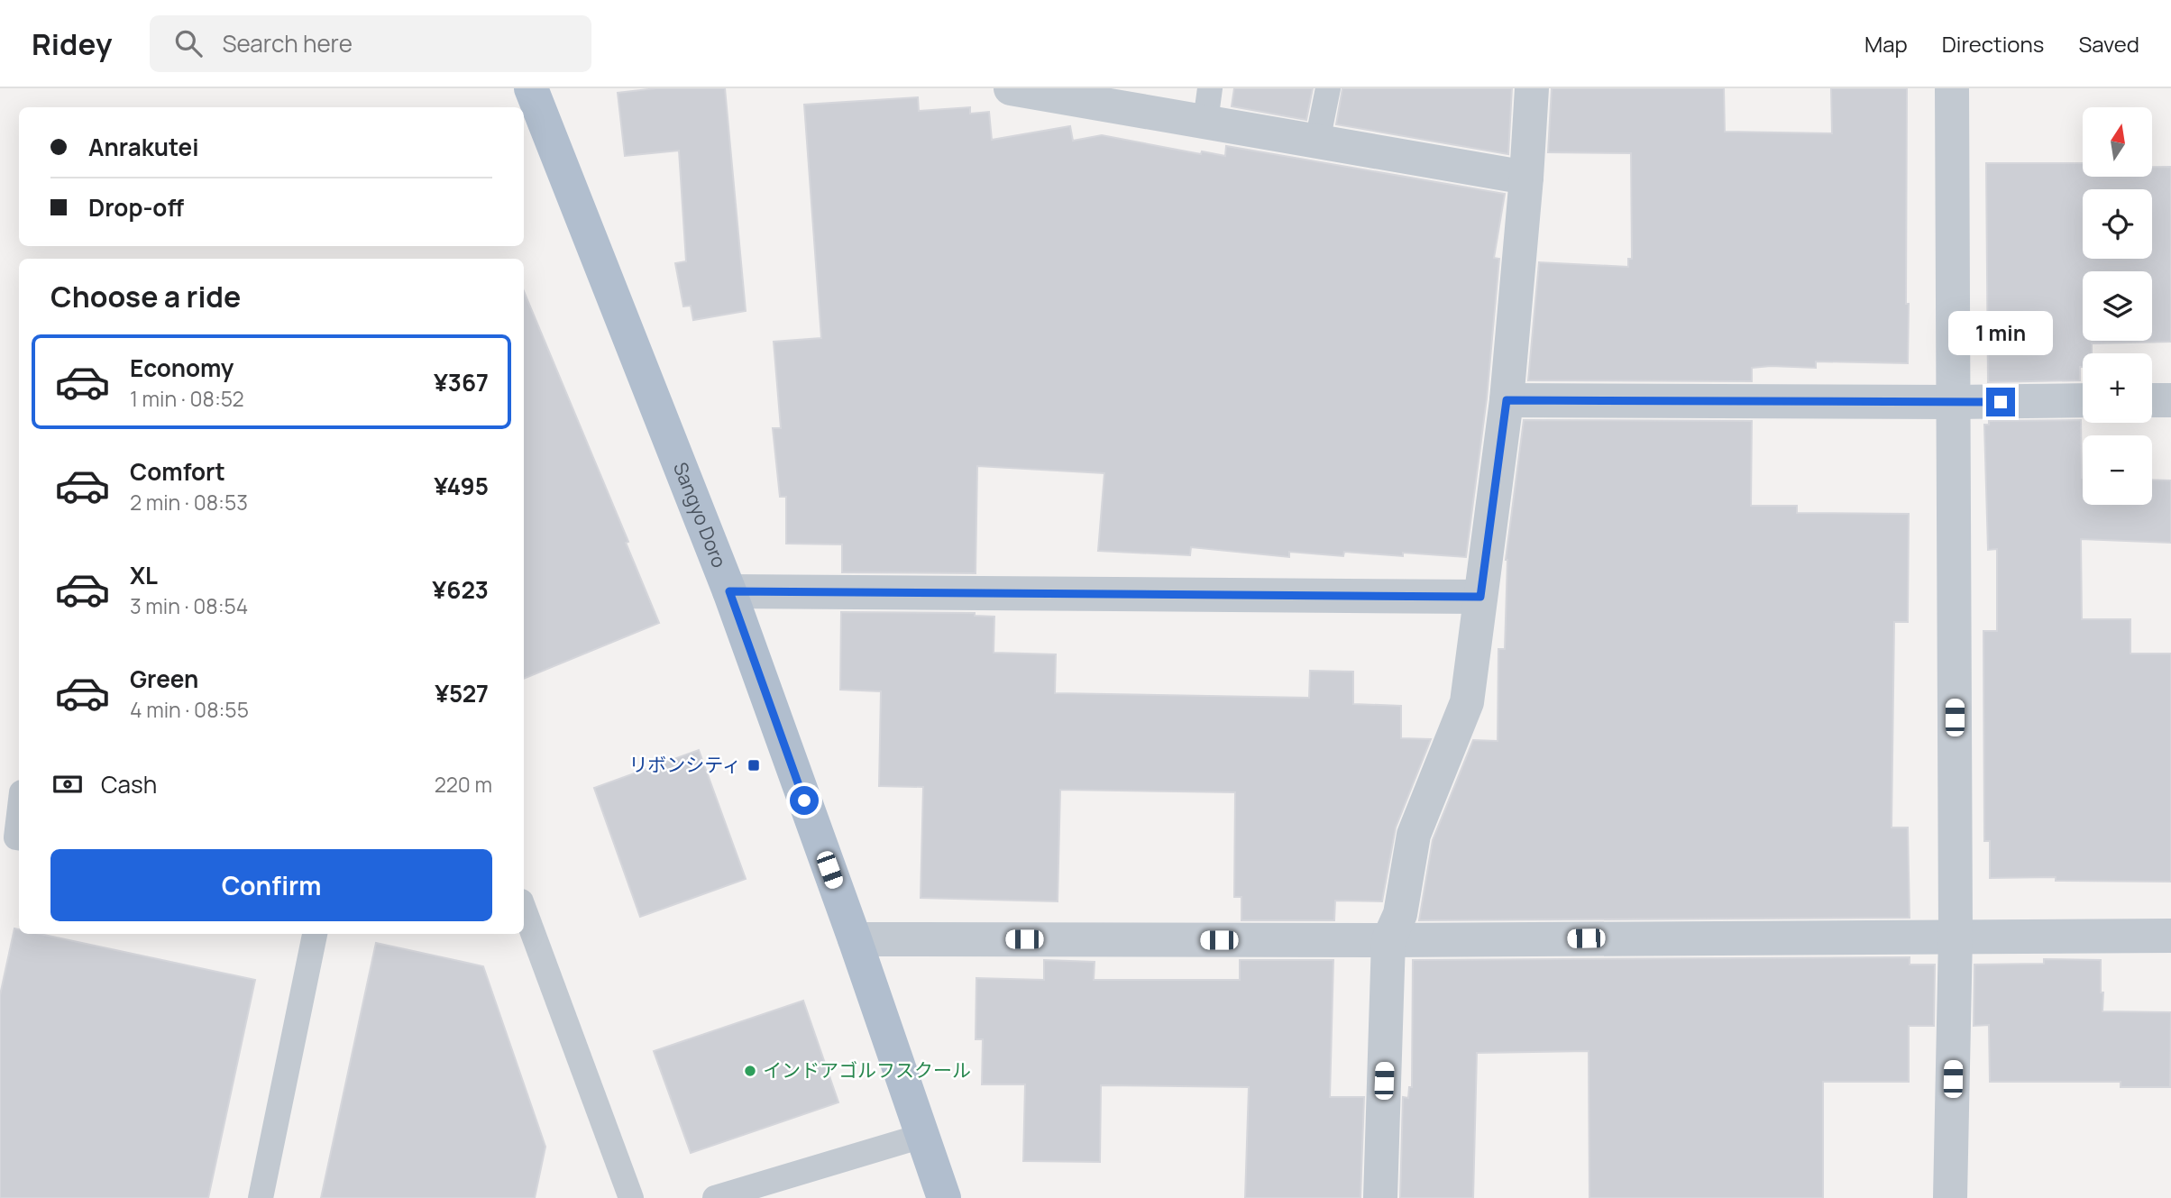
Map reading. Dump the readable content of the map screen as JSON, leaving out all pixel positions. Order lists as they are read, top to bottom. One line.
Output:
{"streets":{"main road":["Sangyo Doro"]},"places":{"transit":["リボンシティ"],"other":["インドアゴルフスクール"]},"north":"top","page":{"header":"Ridey","search":"Search here","nav":["Map","Directions","Saved"],"map_buttons":["+","−"],"banner":["Anrakutei","Drop-off"],"heading":"Choose a ride","bubble":"1 min","list":[{"name":"Economy","note":"1 min · 08:52","value":"¥367"},{"name":"Comfort","note":"2 min · 08:53","value":"¥495"},{"name":"XL","note":"3 min · 08:54","value":"¥623"},{"name":"Green","note":"4 min · 08:55","value":"¥527"}],"pay":["Cash","220 m"],"buttons":"Confirm"}}
